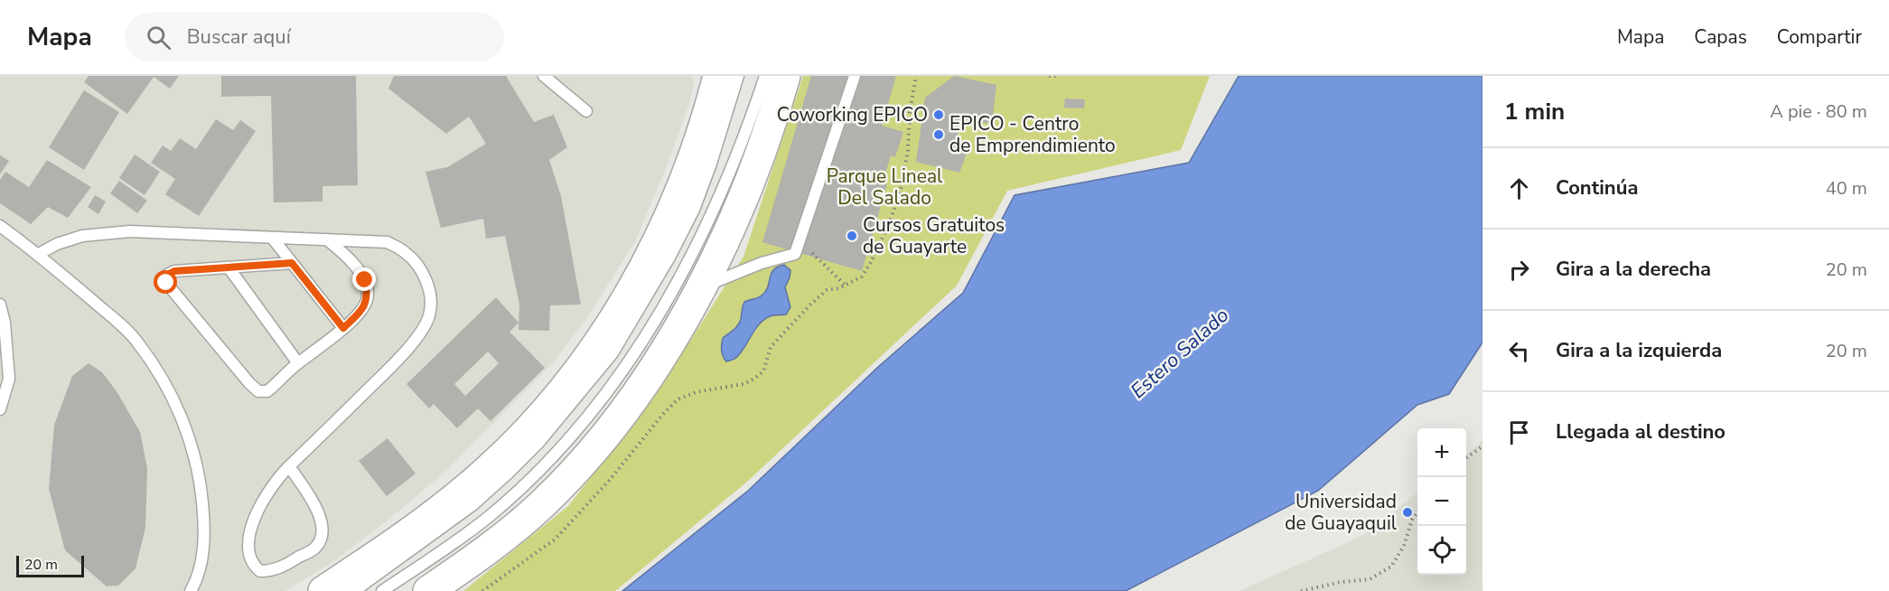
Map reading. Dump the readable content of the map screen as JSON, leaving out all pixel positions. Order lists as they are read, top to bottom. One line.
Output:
{"water":["Estero Salado"],"parks":["Parque Lineal Del Salado"],"places":["Coworking EPICO","EPICO - Centro de Emprendimiento","Cursos Gratuitos de Guayarte","Universidad de Guayaquil"],"scale_bar":"20 m","page":{"header":"Mapa","search":"Buscar aquí","nav":["Mapa","Capas","Compartir"],"heading":["1 min","A pie · 80 m"],"list":[["Continúa","40 m"],["Gira a la derecha","20 m"],["Gira a la izquierda","20 m"],"Llegada al destino"],"map_buttons":["+","−"],"scale":"20 m"}}
